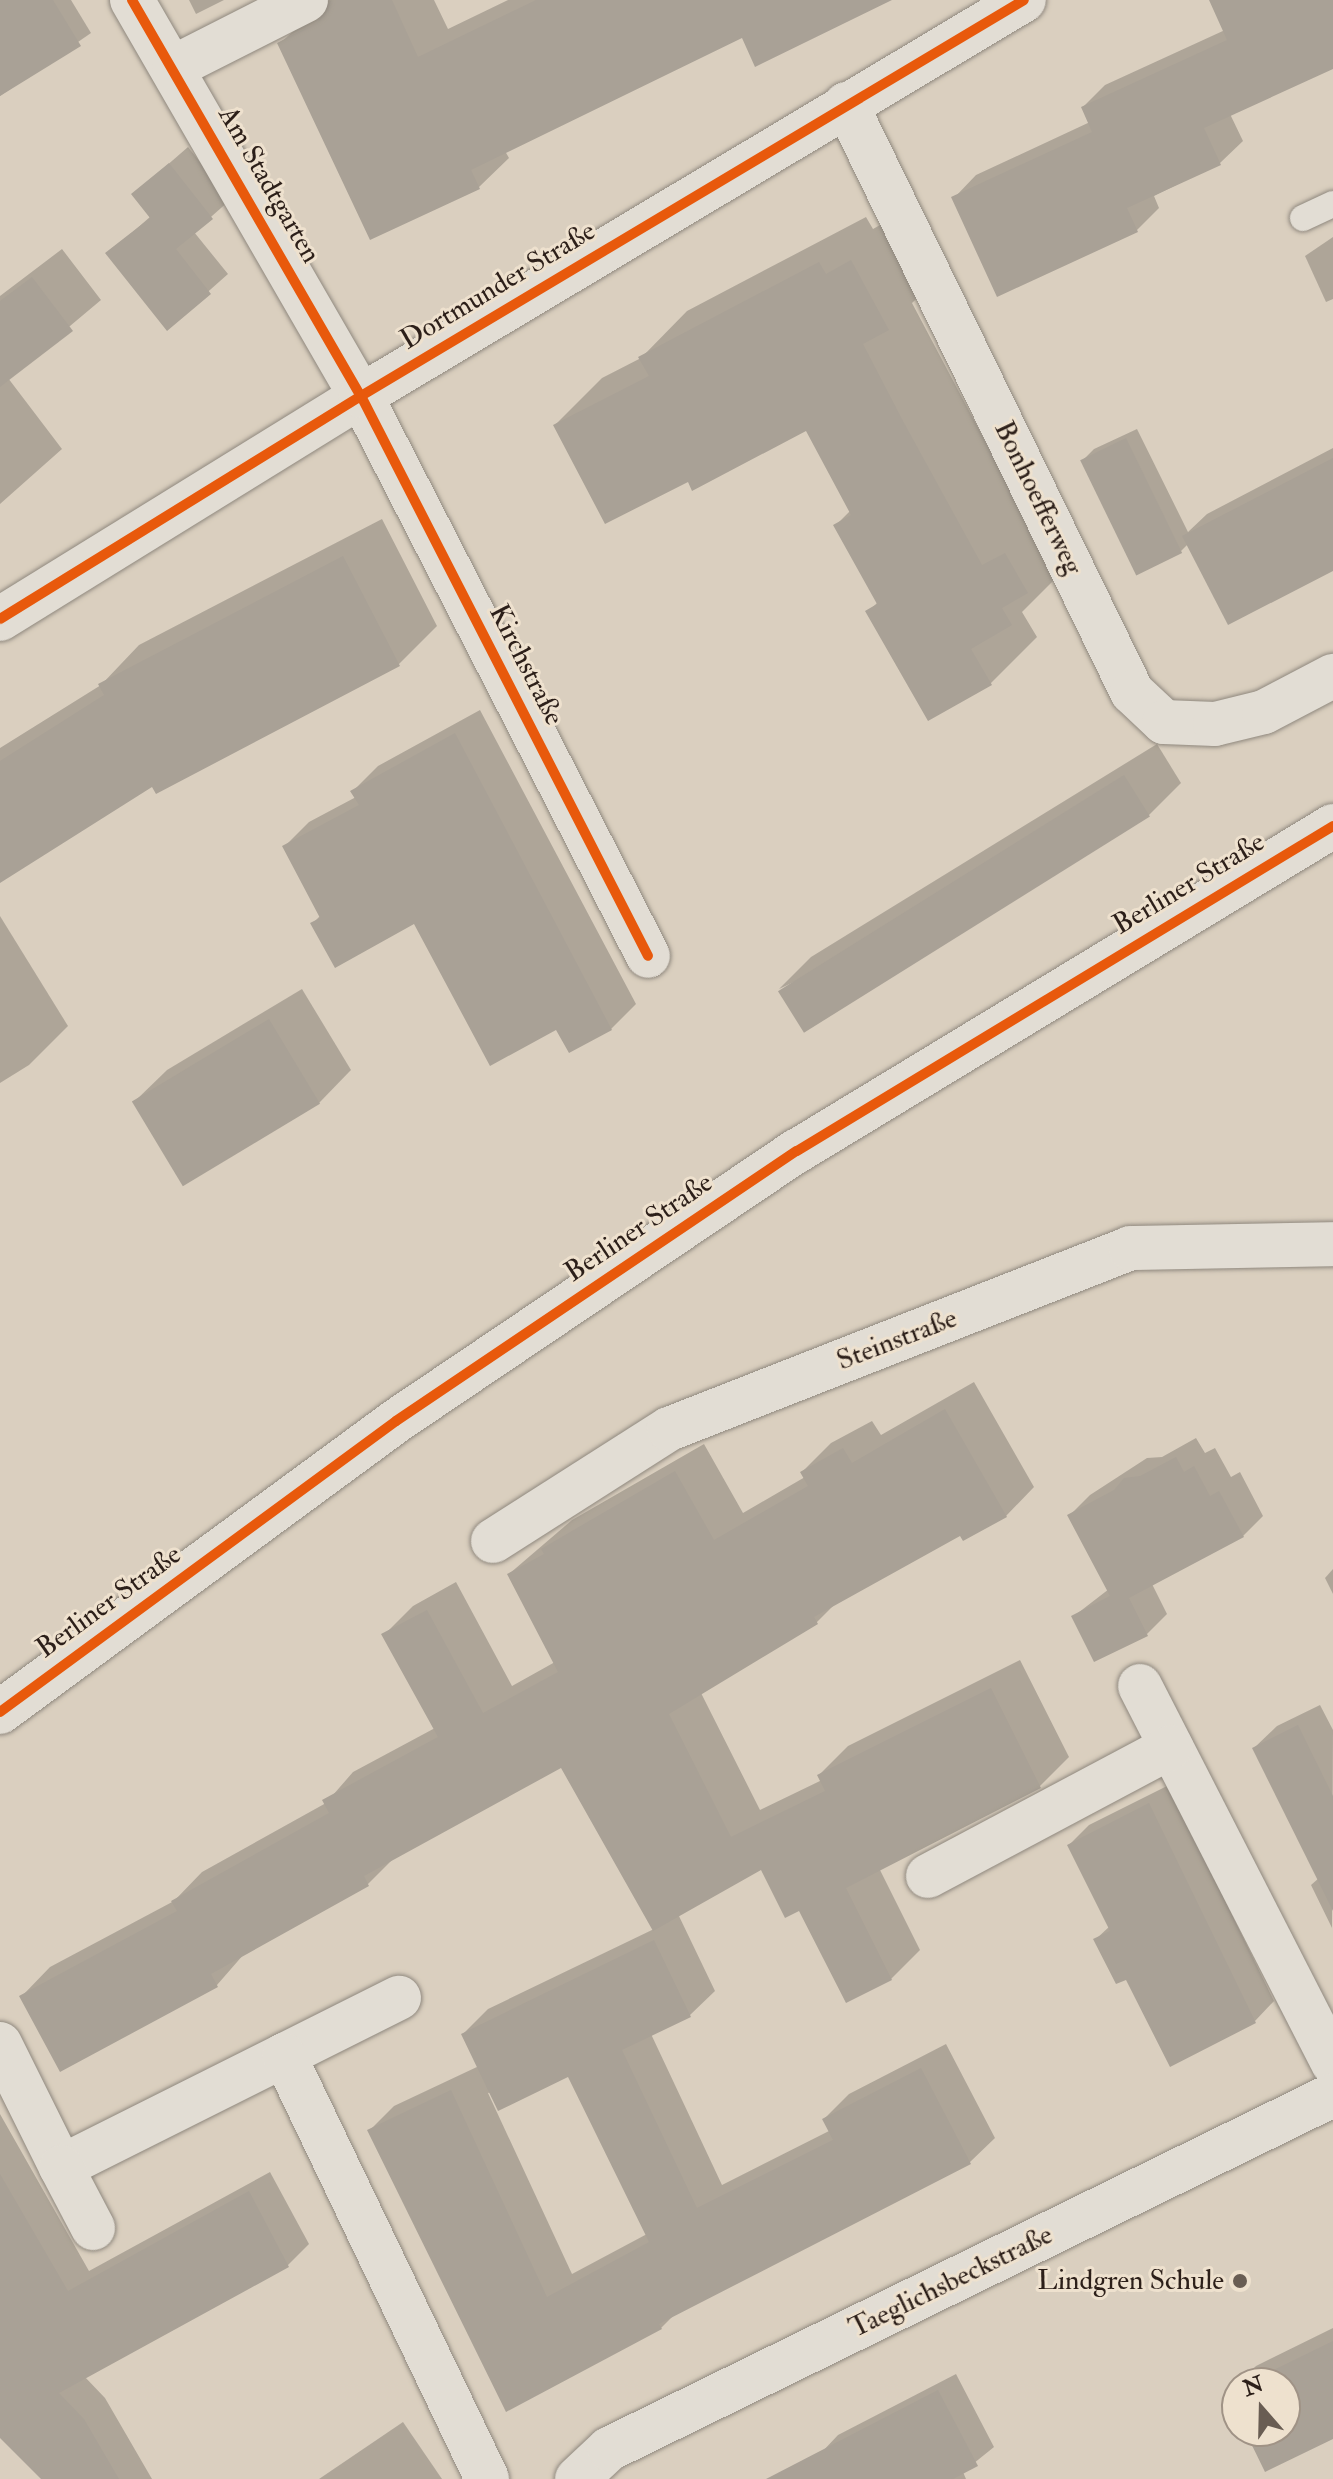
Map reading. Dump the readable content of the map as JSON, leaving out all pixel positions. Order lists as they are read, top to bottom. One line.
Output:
{"streets":{"street":["Am Stadtgarten","Dortmunder Straße","Bonhoefferweg","Kirchstraße","Berliner Straße","Steinstraße","Taeglichsbeckstraße"]},"crossings":[["Am Stadtgarten","Dortmunder Straße"],["Am Stadtgarten","Kirchstraße"],["Dortmunder Straße","Bonhoefferweg"],["Dortmunder Straße","Kirchstraße"]],"places":["Lindgren Schule"],"north":"top"}
